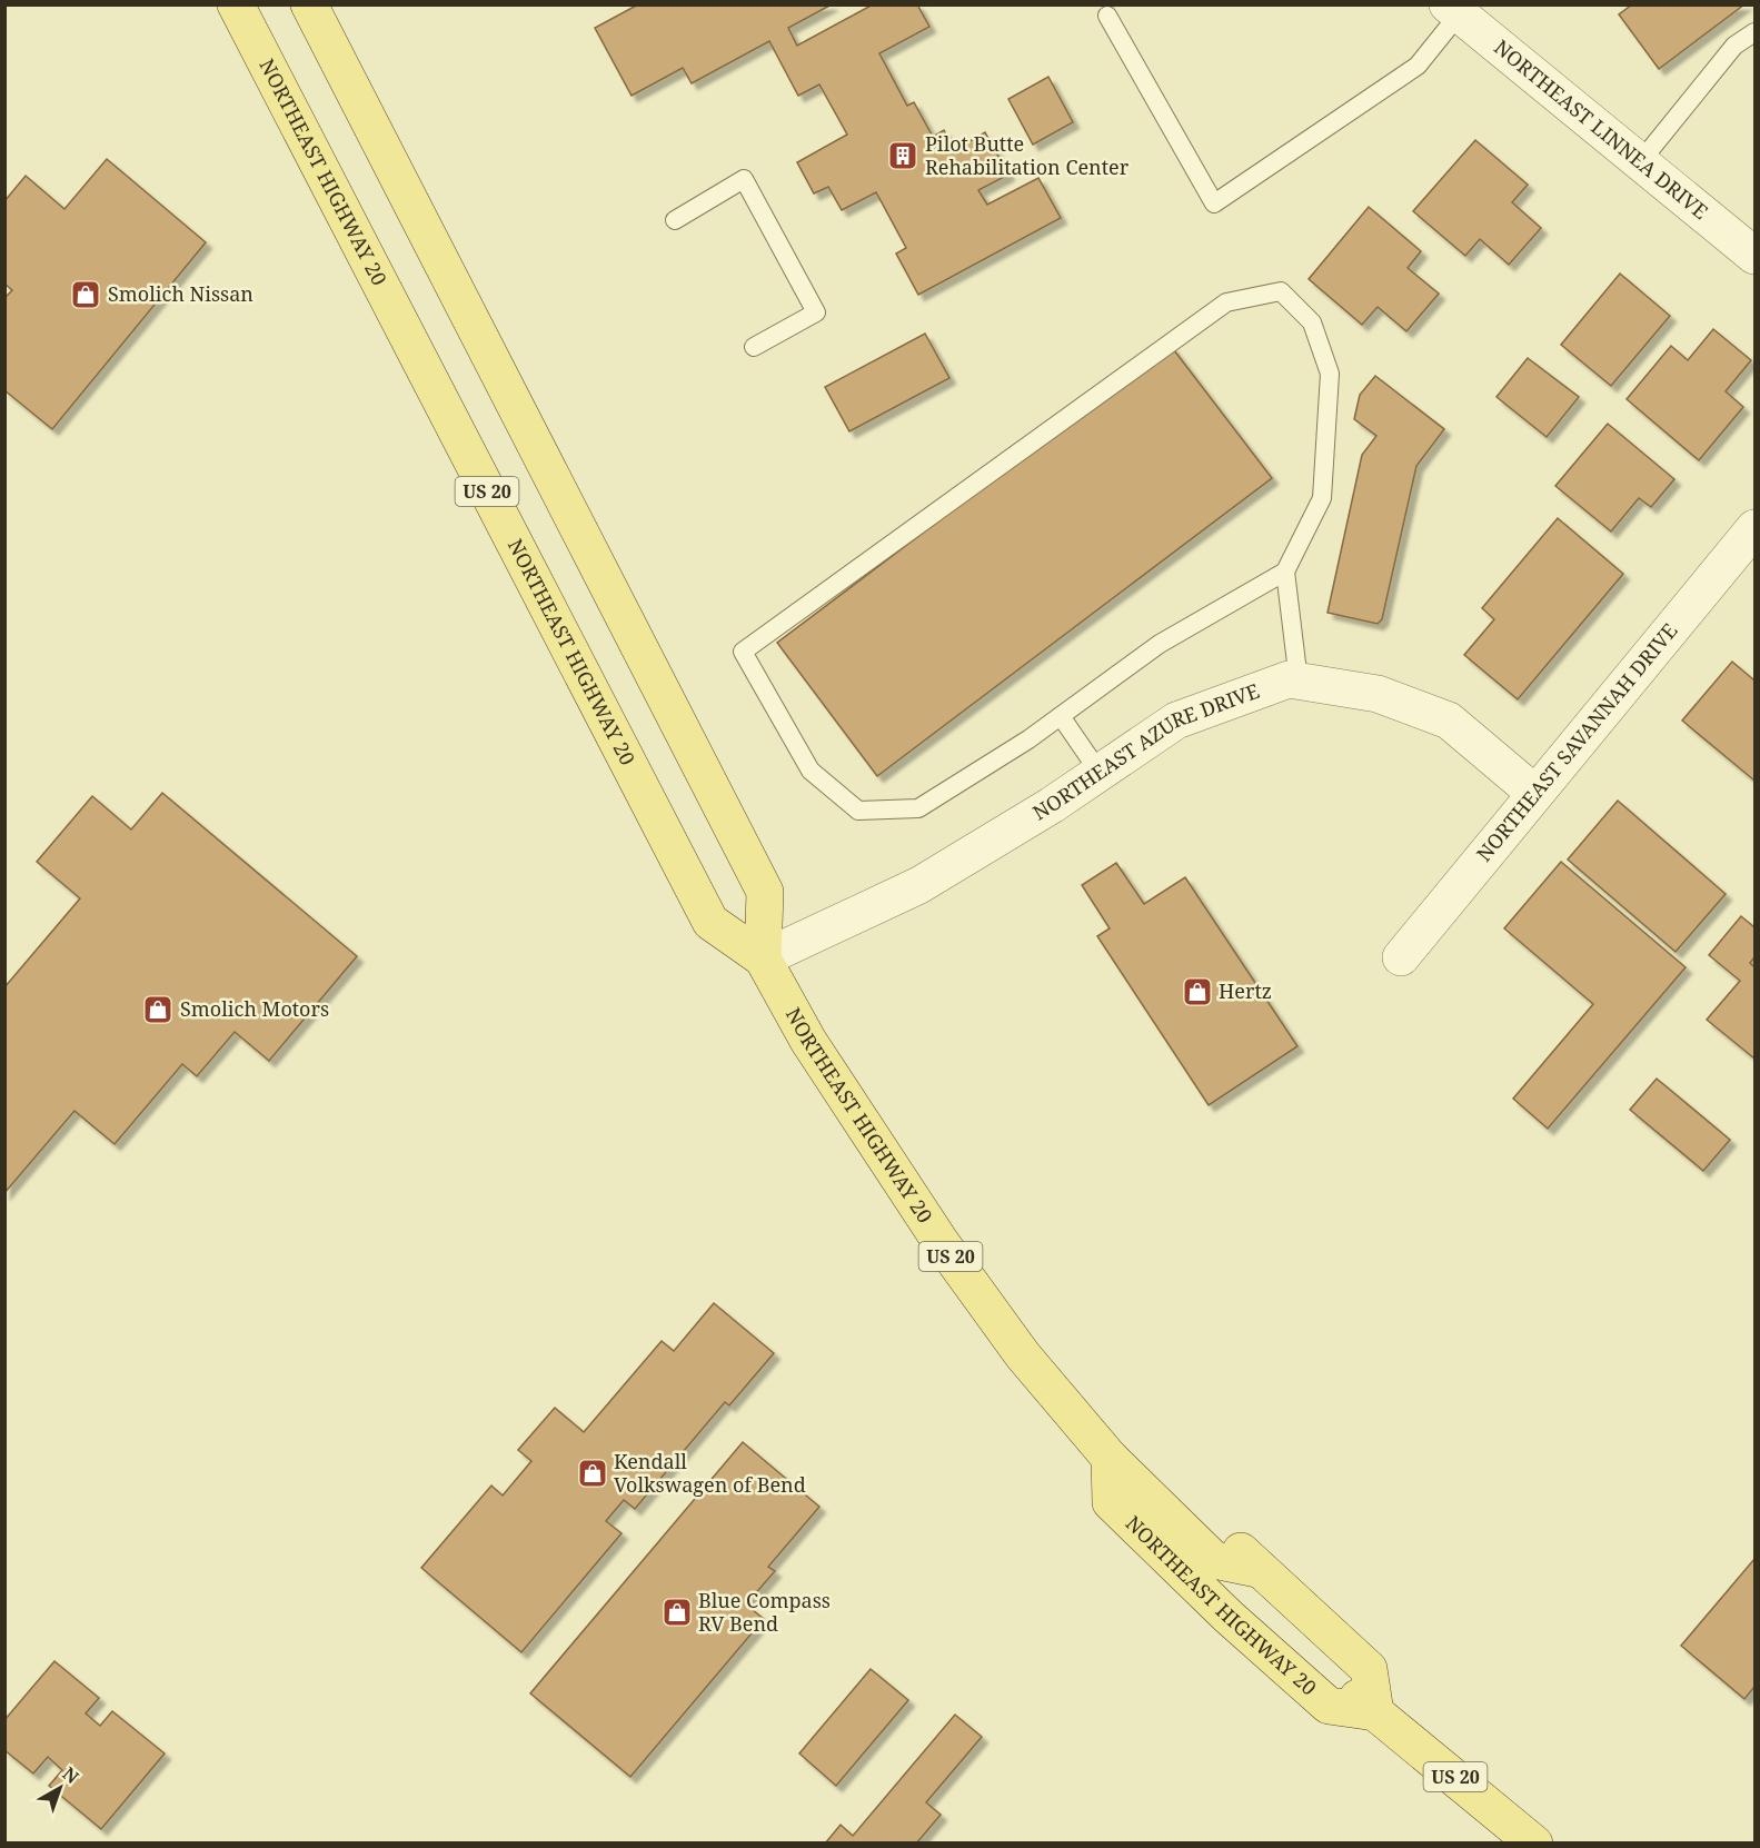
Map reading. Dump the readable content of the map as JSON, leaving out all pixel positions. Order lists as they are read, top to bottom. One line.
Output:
{"streets":{"main road":["NORTHEAST HIGHWAY 20","US 20"],"street":["NORTHEAST LINNEA DRIVE","NORTHEAST SAVANNAH DRIVE","NORTHEAST AZURE DRIVE"]},"crossings":[["NORTHEAST HIGHWAY 20","US 20"],["NORTHEAST HIGHWAY 20","NORTHEAST AZURE DRIVE"],["US 20","NORTHEAST AZURE DRIVE"],["NORTHEAST SAVANNAH DRIVE","NORTHEAST AZURE DRIVE"]],"places":{"building":["Pilot Butte Rehabilitation Center"],"shop":["Smolich Nissan","Hertz","Smolich Motors","Kendall Volkswagen of Bend","Blue Compass RV Bend"]},"north":"top right"}
